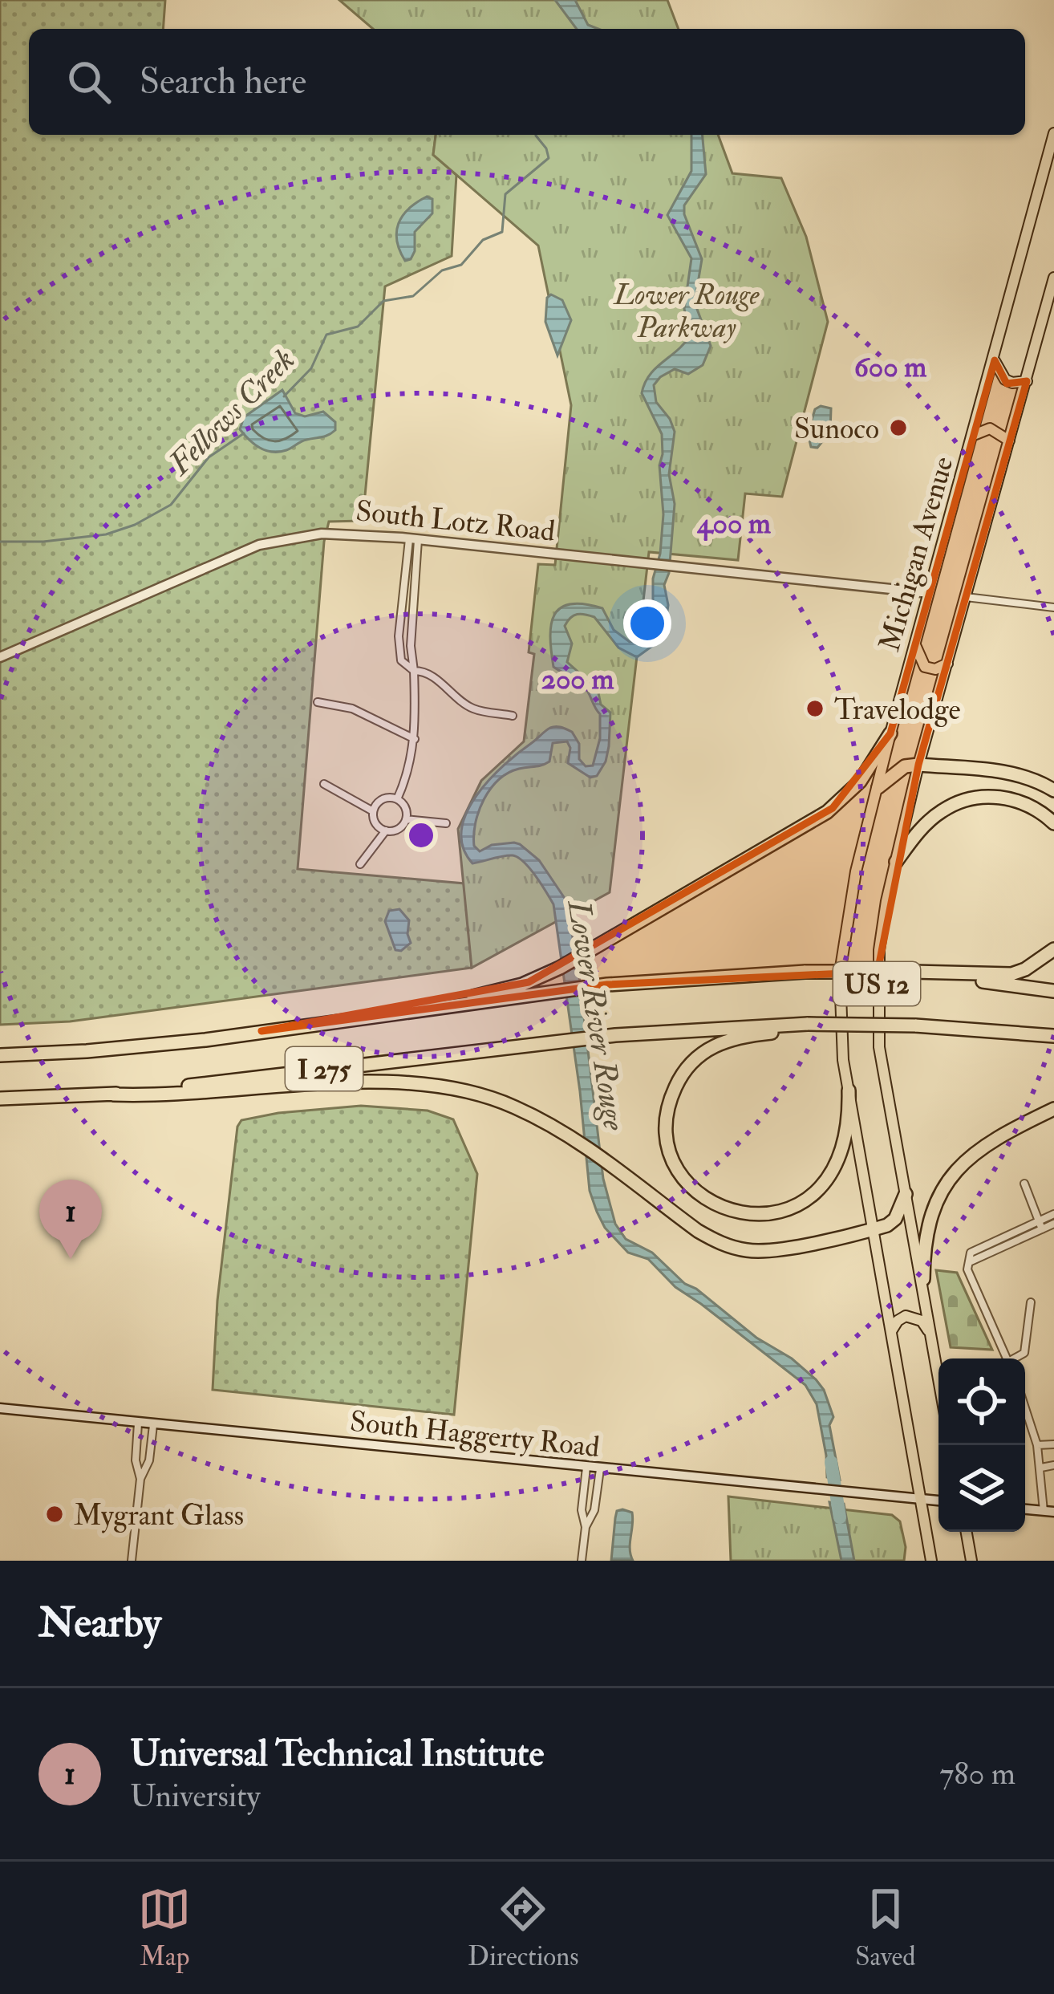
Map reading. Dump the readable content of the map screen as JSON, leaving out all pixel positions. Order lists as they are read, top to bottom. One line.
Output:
{"streets":{"highway":["I 275"],"main road":["South Lotz Road","Michigan Avenue","US 12","South Haggerty Road"]},"crossings":[["South Lotz Road","Michigan Avenue"],["Michigan Avenue","South Haggerty Road"]],"water":["Fellows Creek","Lower River Rouge"],"parks":["Lower Rouge Parkway"],"places":["Sunoco","Travelodge","Mygrant Glass"],"page":{"search":"Search here","pins":"1","heading":"Nearby","list":[{"mark":"1","name":"Universal Technical Institute","note":"University","value":"780 m"}],"nav":["Map","Directions","Saved"]},"rings":["600 m","400 m","200 m"]}
